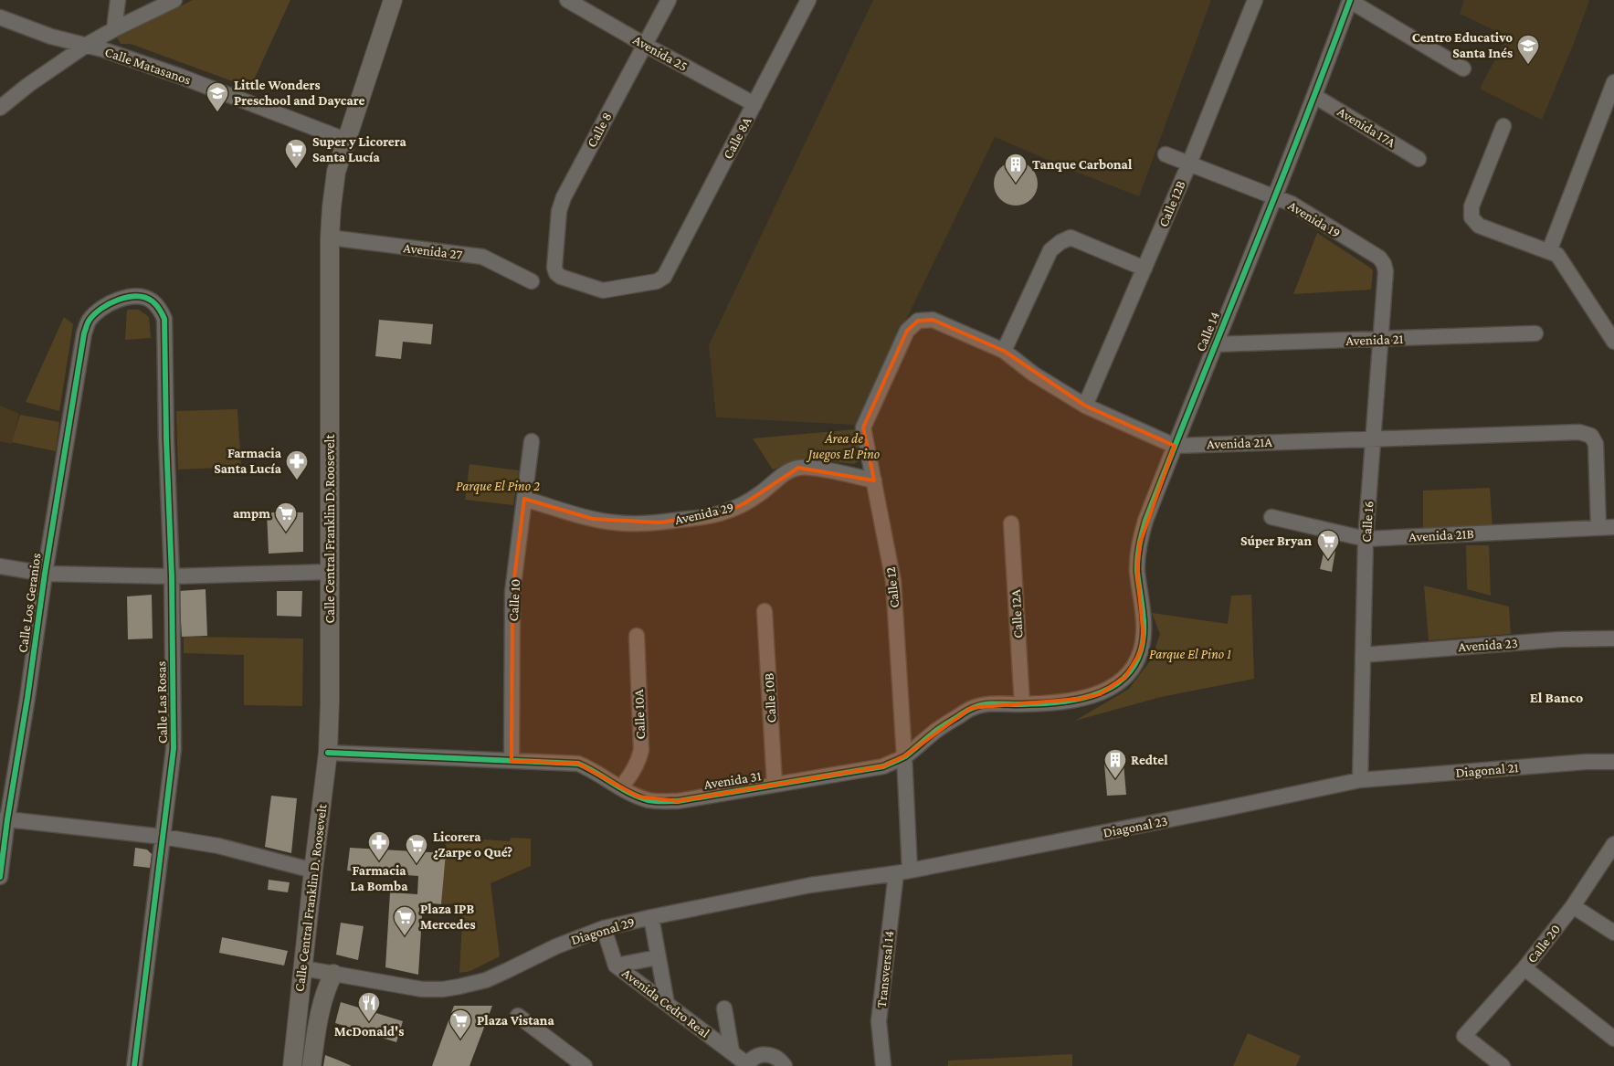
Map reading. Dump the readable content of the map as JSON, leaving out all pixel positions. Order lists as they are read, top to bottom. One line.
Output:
{"streets":{"main road":["Calle Central Franklin D. Roosevelt"],"street":["Avenida 25","Calle Matasanos","Avenida 17A","Calle 8","Calle 8A","Calle 12B","Avenida 19","Avenida 27","Calle 14","Avenida 21","Avenida 21A","Avenida 29","Calle 16","Avenida 21B","Calle 12","Calle 10","Calle Los Geranios","Calle 12A","Avenida 23","Calle 10B","Calle Las Rosas","Calle 10A","Diagonal 21","Avenida 31","Diagonal 23","Diagonal 29","Calle 20","Transversal 14","Avenida Cedro Real"]},"crossings":[["Avenida 25","Calle 8"],["Avenida 25","Calle 8A"],["Calle Matasanos","Calle Central Franklin D. Roosevelt"],["Avenida 17A","Calle 14"],["Calle 8","Calle 8A"],["Calle 12B","Avenida 19"],["Calle 12B","Avenida 21A"],["Avenida 19","Calle 14"],["Avenida 19","Calle 16"],["Avenida 27","Calle Central Franklin D. Roosevelt"],["Calle 14","Avenida 21"],["Calle 14","Avenida 21A"],["Calle 14","Avenida 31"],["Avenida 21","Calle 16"],["Avenida 21A","Calle 16"],["Avenida 21A","Avenida 21B"],["Avenida 21A","Calle 12"],["Avenida 29","Calle 12"],["Avenida 29","Calle 10"],["Calle 16","Avenida 21B"],["Calle 16","Avenida 23"],["Calle 16","Diagonal 21"],["Calle 16","Diagonal 23"],["Calle Central Franklin D. Roosevelt","Avenida 31"],["Calle Central Franklin D. Roosevelt","Diagonal 29"],["Calle 12","Avenida 31"],["Calle 12","Diagonal 23"],["Calle 12","Diagonal 29"],["Calle 12","Transversal 14"],["Calle 10","Avenida 31"],["Calle Los Geranios","Calle Las Rosas"],["Calle 12A","Avenida 31"],["Calle 10B","Avenida 31"],["Calle 10A","Avenida 31"],["Diagonal 21","Diagonal 23"],["Diagonal 23","Diagonal 29"],["Diagonal 23","Transversal 14"],["Diagonal 29","Transversal 14"],["Diagonal 29","Avenida Cedro Real"]],"districts":["El Banco"],"parks":["Área de Juegos El Pino","Parque El Pino 2","Parque El Pino 1"],"places":{"school or university":["Centro Educativo Santa Inés","Little Wonders Preschool and Daycare"],"supermarket":["Super y Licorera Santa Lucía","ampm","Súper Bryan","Licorera ¿Zarpe o Qué?","Plaza IPB Mercedes","Plaza Vistana"],"building":["Tanque Carbonal","Redtel"],"pharmacy":["Farmacia Santa Lucía","Farmacia La Bomba"],"restaurant":["McDonald's"]}}
